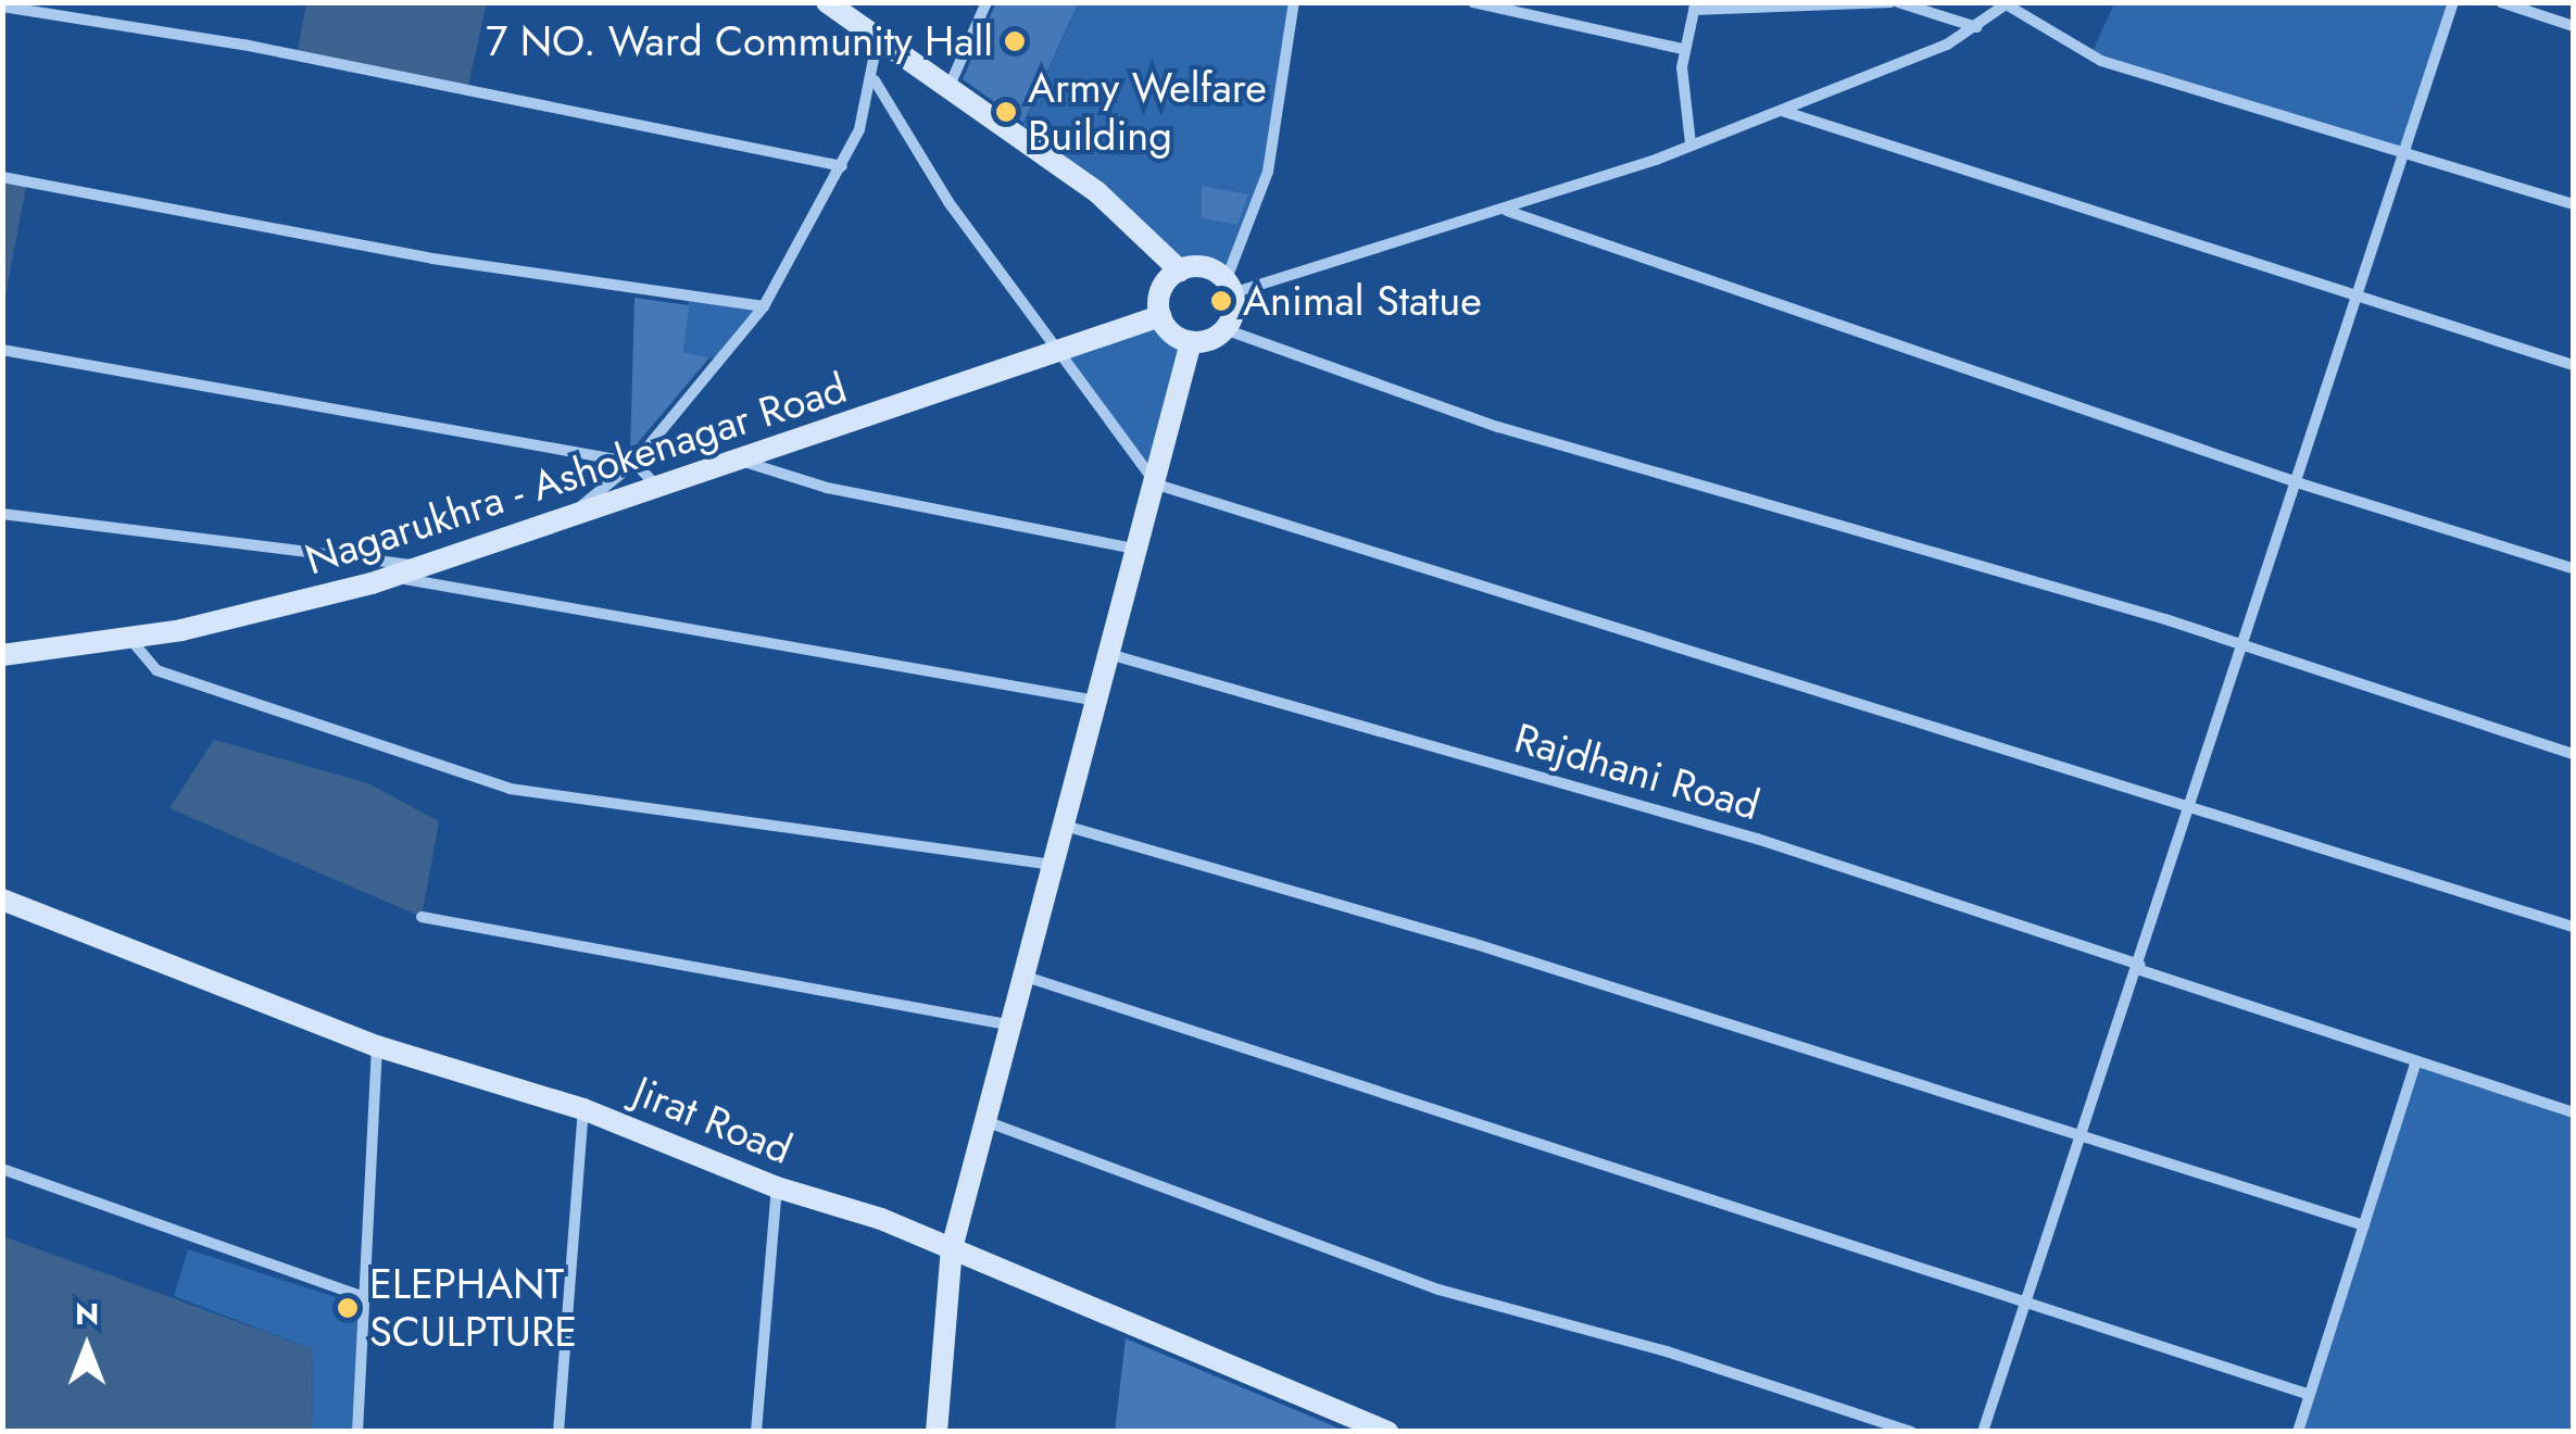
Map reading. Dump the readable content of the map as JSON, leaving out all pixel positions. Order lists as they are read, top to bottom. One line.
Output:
{"streets":{"main road":["Nagarukhra - Ashokenagar Road","Jirat Road"],"street":["Rajdhani Road"]},"places":["7 NO. Ward Community Hall","Army Welfare Building","Animal Statue","ELEPHANT SCULPTURE"],"north":"top"}
